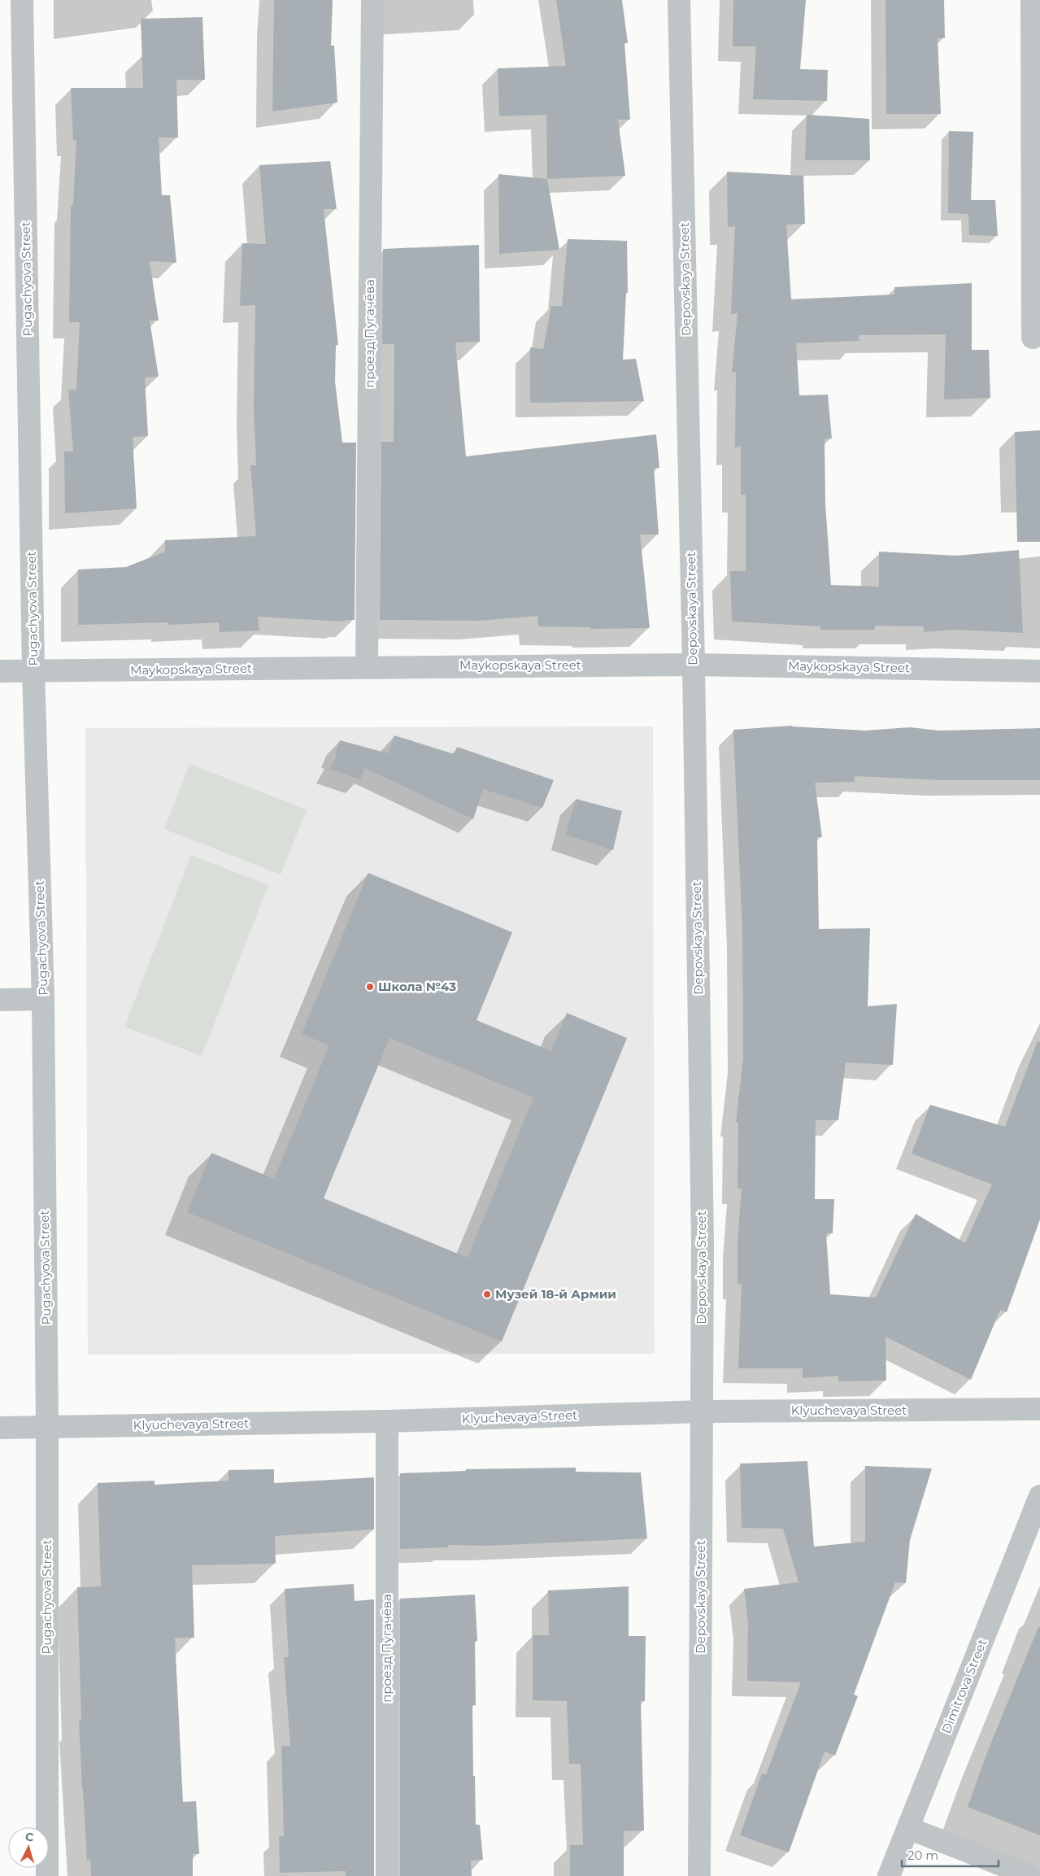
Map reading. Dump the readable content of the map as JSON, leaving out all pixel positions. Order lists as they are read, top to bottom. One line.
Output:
{"streets":{"street":["Pugachyova Street","Depovskaya Street","проезд Пугачёва","Maykopskaya Street","Klyuchevaya Street","Dimitrova Street"]},"crossings":[["Pugachyova Street","Maykopskaya Street"],["Pugachyova Street","Klyuchevaya Street"],["Depovskaya Street","Maykopskaya Street"],["Depovskaya Street","Klyuchevaya Street"],["проезд Пугачёва","Maykopskaya Street"],["проезд Пугачёва","Klyuchevaya Street"]],"places":["Школа №43","Музей 18-й Армии"],"scale_bar":"20 m","north":"top"}
